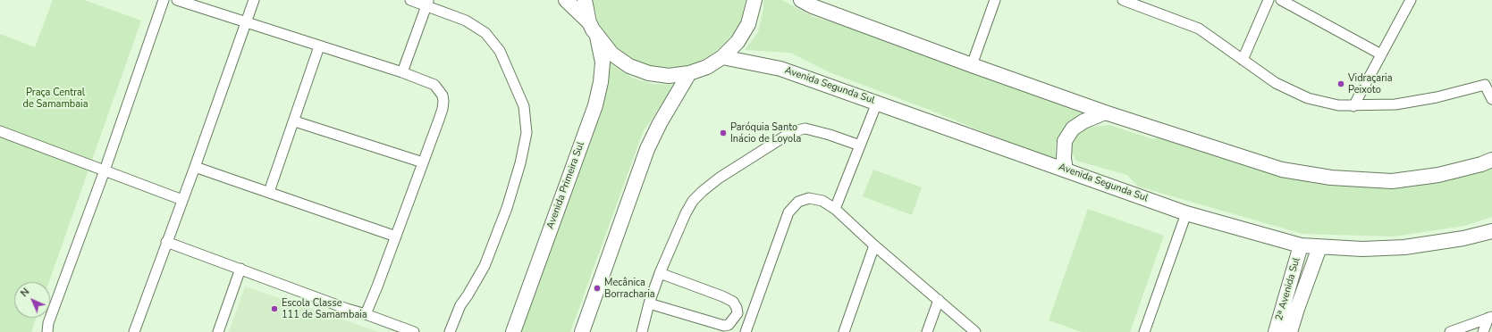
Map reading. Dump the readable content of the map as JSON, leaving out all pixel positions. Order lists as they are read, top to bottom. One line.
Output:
{"streets":{"main road":["Avenida Segunda Sul","Avenida Primeira Sul","2ᵃ Avenida Sul"]},"crossings":[["Avenida Segunda Sul","2ᵃ Avenida Sul"]],"parks":["Praça Central de Samambaia"],"places":["Vidraçaria Peixoto","Paróquia Santo Inácio de Loyola","Mecânica Borracharia","Escola Classe 111 de Samambaia"],"north":"top left"}
